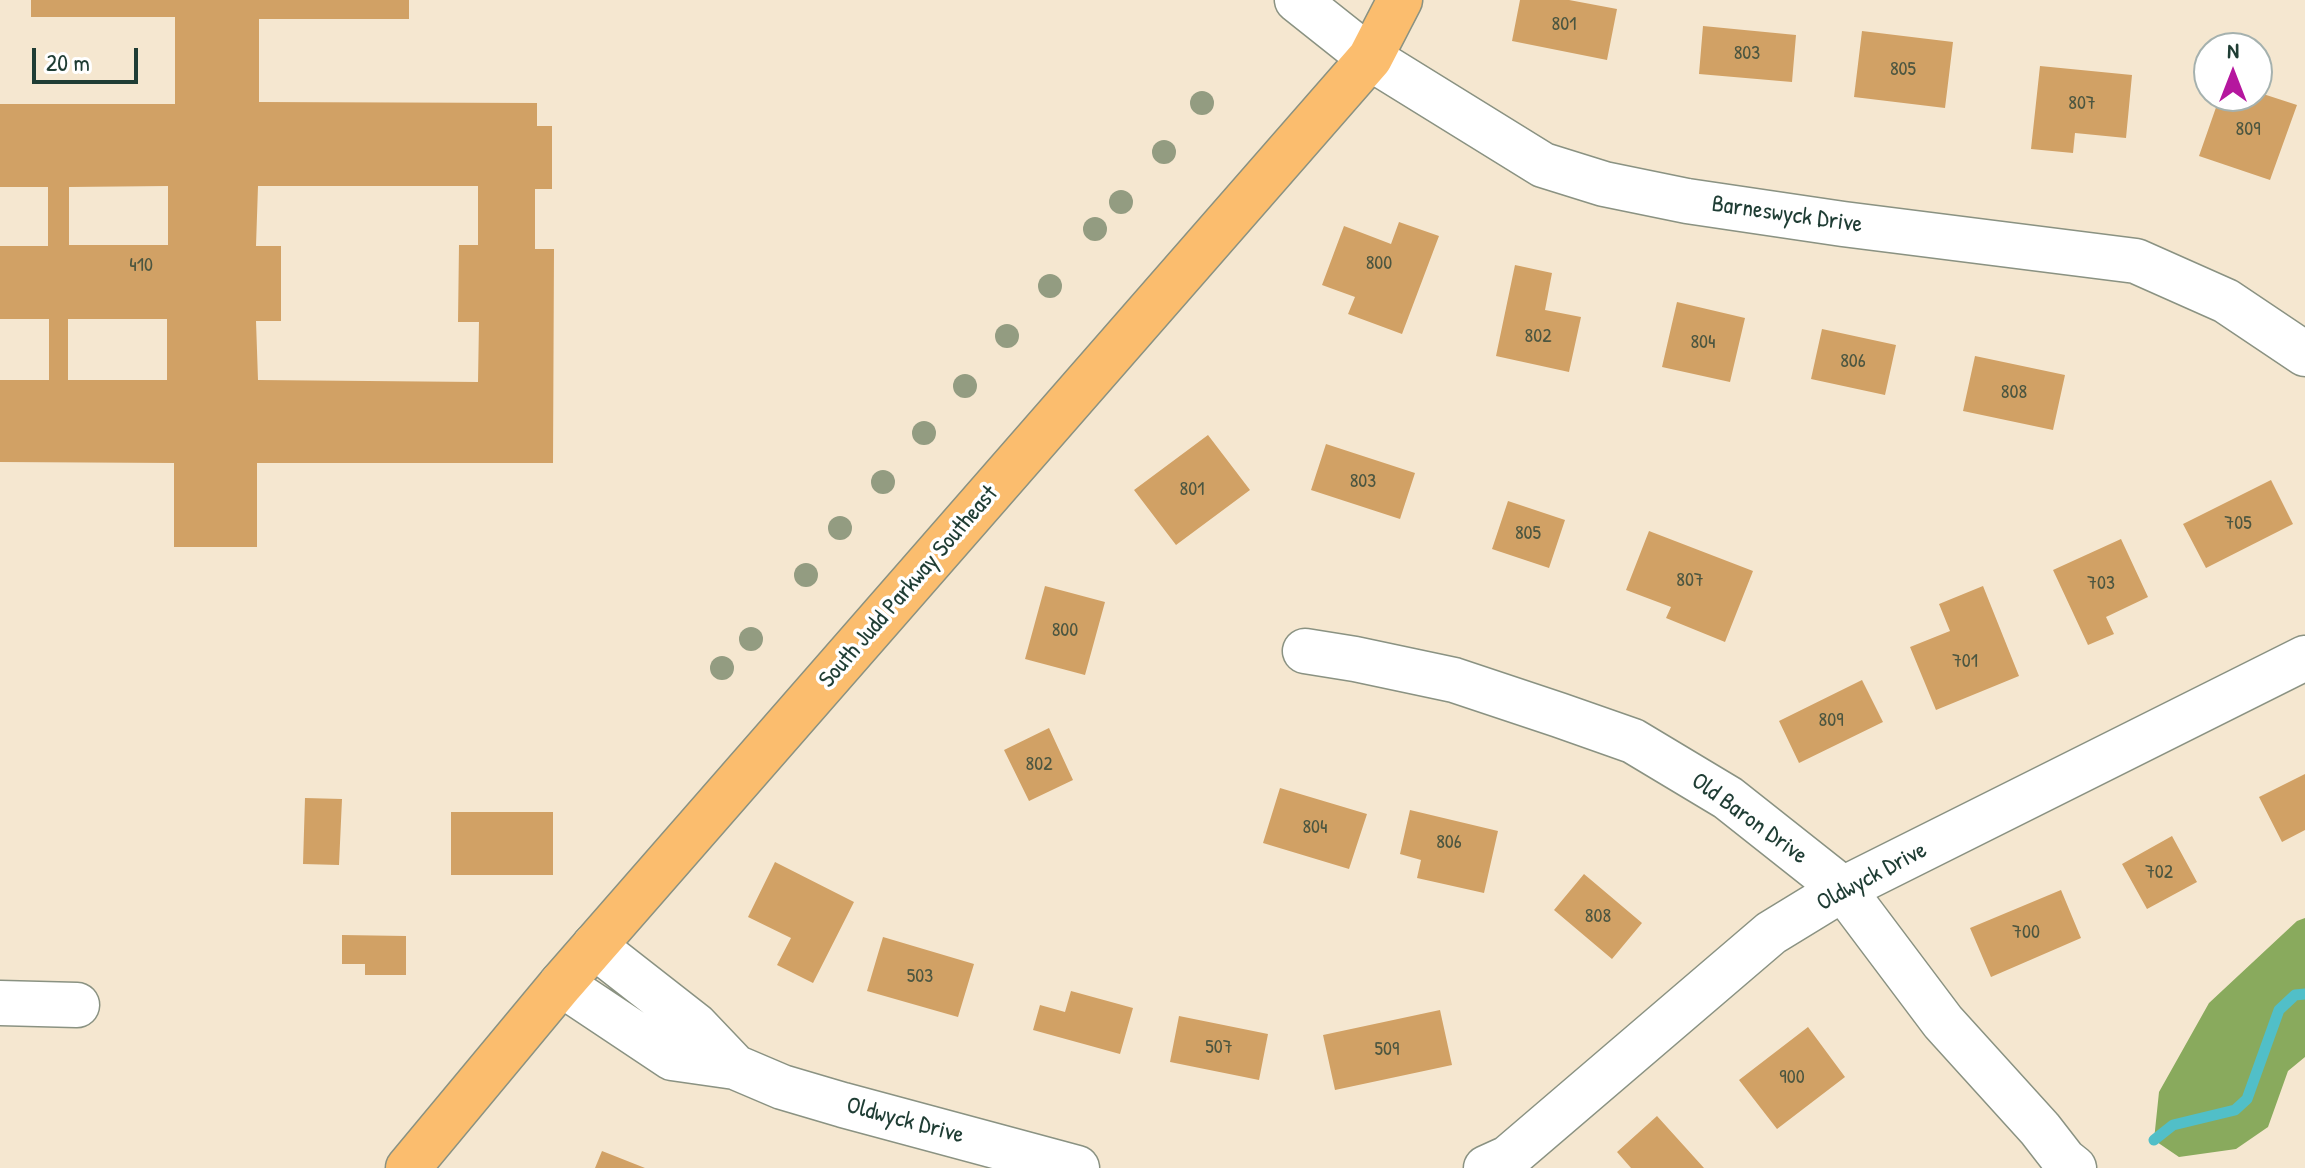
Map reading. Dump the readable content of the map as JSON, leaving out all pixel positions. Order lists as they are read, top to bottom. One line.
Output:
{"streets":{"highway":["South Judd Parkway Southeast"],"street":["Barneswyck Drive","Old Baron Drive","Oldwyck Drive"]},"crossings":[["Barneswyck Drive","South Judd Parkway Southeast"],["South Judd Parkway Southeast","Oldwyck Drive"],["Old Baron Drive","Oldwyck Drive"]],"house_numbers":["801","803","805","807","809","800","410","802","804","806","808","803","801","705","805","807","703","800","701","809","802","804","806","702","808","700","503","507","509","900"],"scale_bar":"20 m","north":"top"}
